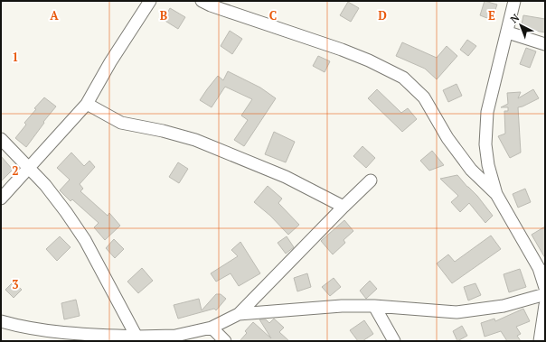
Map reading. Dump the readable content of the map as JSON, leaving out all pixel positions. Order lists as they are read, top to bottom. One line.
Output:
{"north":"top left","grid":{"columns":["A","B","C","D","E"],"rows":["1","2","3"]}}
